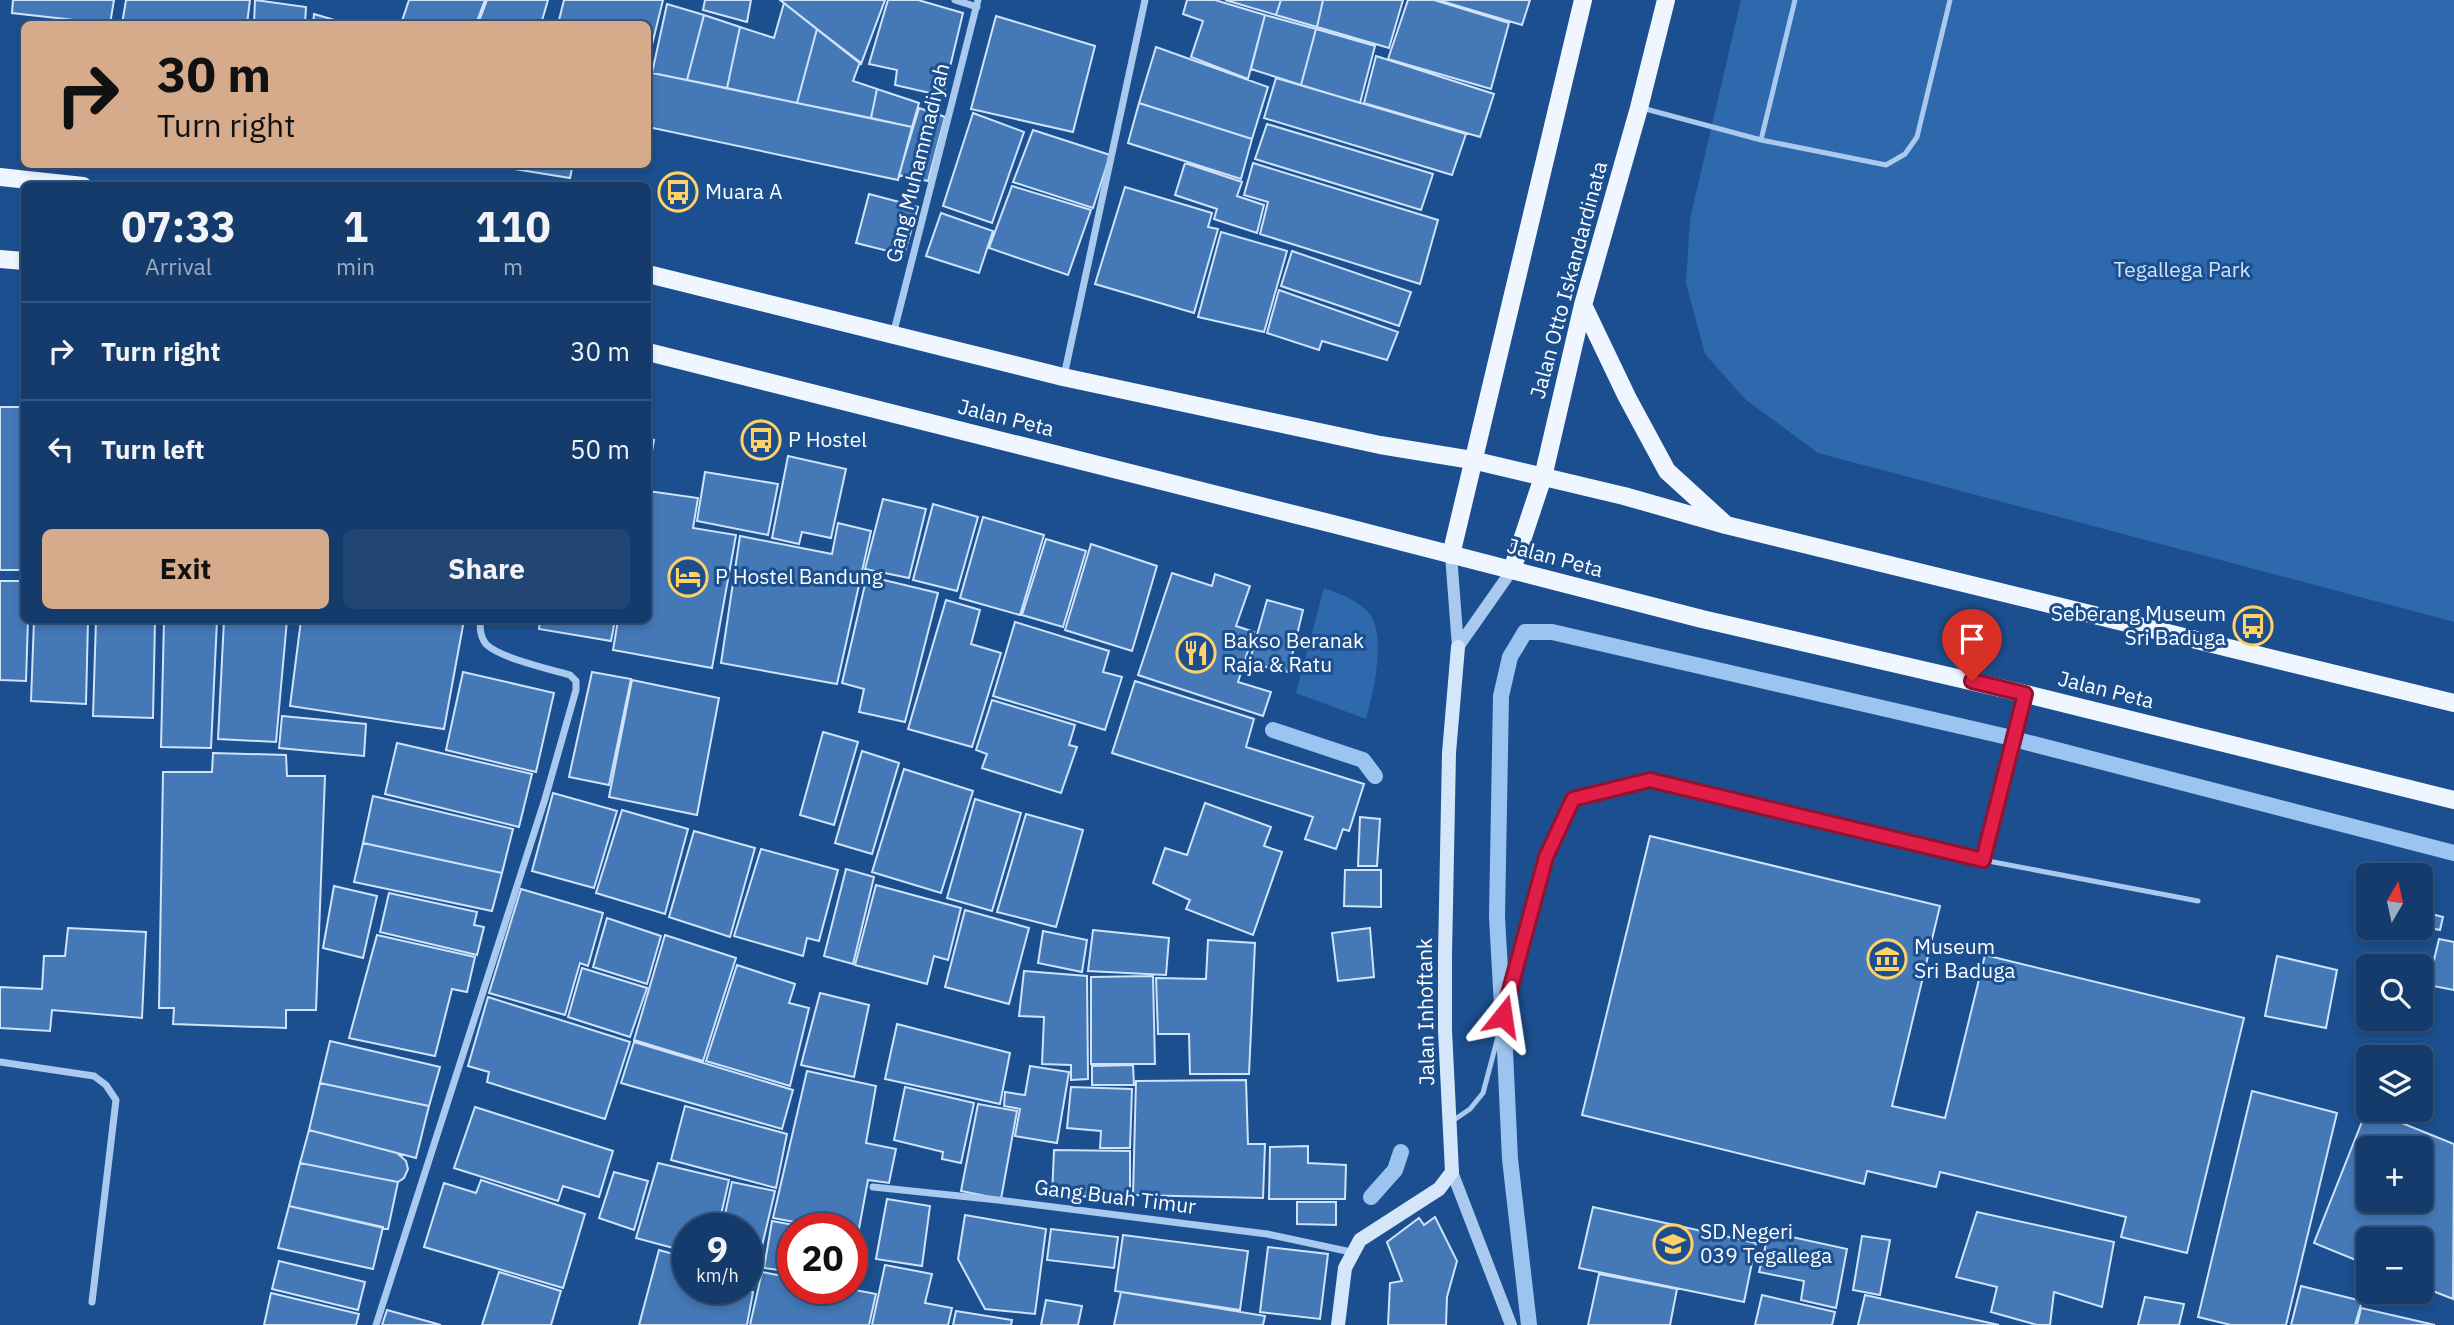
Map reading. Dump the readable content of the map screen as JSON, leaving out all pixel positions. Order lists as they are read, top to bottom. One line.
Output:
{"streets":{"main road":["Jalan Otto Iskandardinata","Jalan Peta","Jalan Inhoftank"],"street":["Gang Muhammadiyah","Gang Buah Timur"]},"crossings":[["Jalan Otto Iskandardinata","Jalan Peta"],["Jalan Otto Iskandardinata","Jalan Inhoftank"],["Jalan Peta","Jalan Inhoftank"]],"parks":["Tegallega Park"],"places":{"bus stop":["Muara A","P Hostel","Seberang Museum Sri Baduga"],"hotel":["P Hostel Bandung"],"restaurant":["Bakso Beranak Raja & Ratu"],"museum":["Museum Sri Baduga"],"school or university":["SD Negeri 039 Tegallega"]},"north":"top","page":{"turn":["30 m","Turn right"],"eta":["07:33","Arrival","1","min","110","m"],"list":[{"name":"Turn right","value":"30 m"},{"name":"Turn left","value":"50 m"}],"buttons":["Exit","Share"],"map_buttons":["+","−"],"speed":"9 km/h","limit":"20"}}
